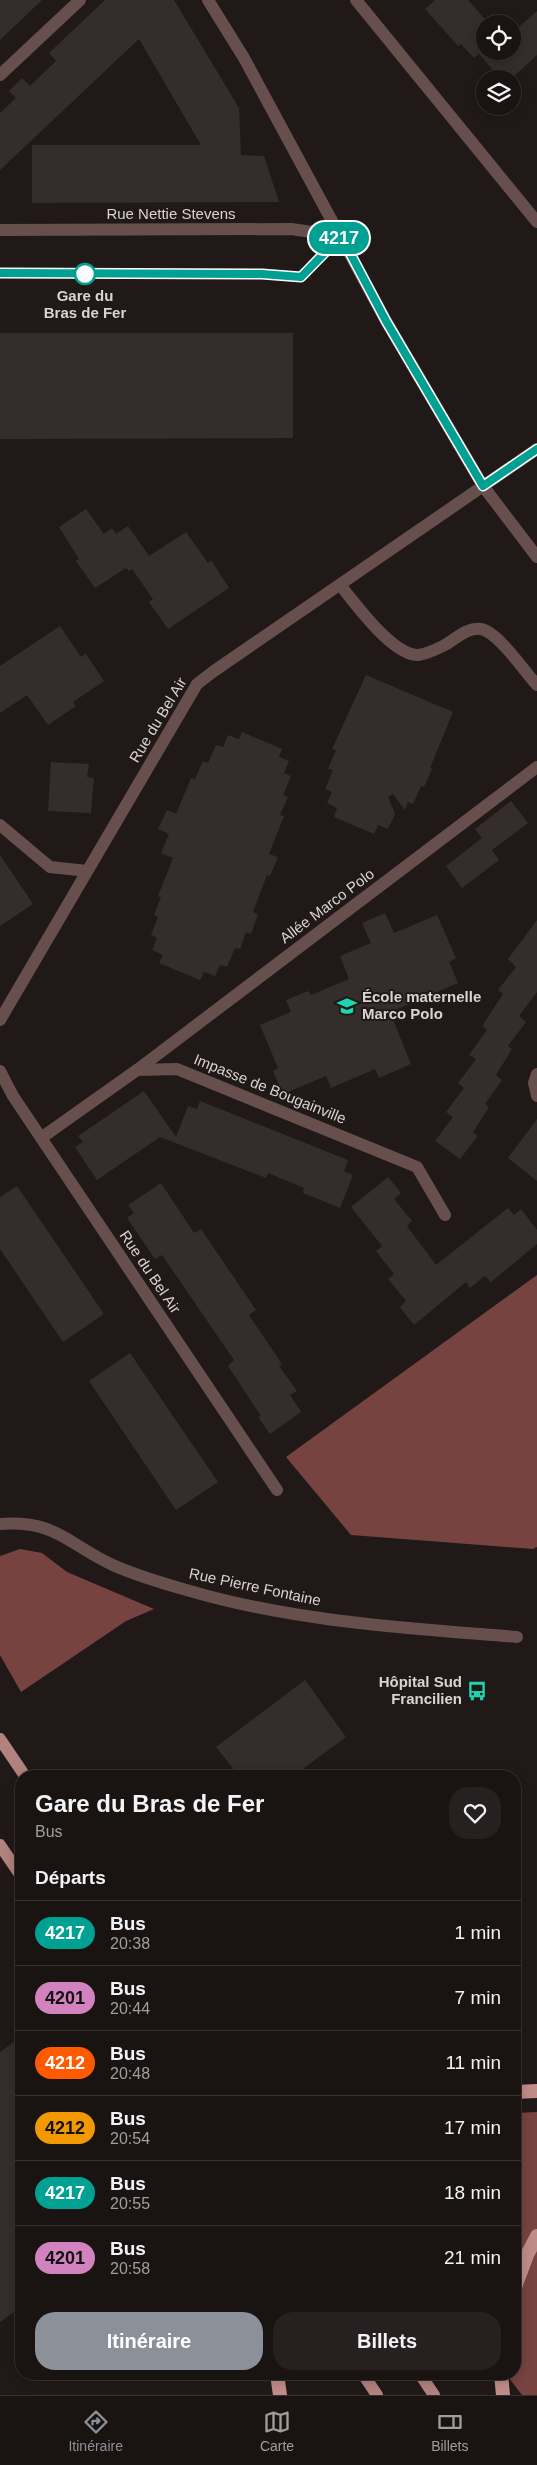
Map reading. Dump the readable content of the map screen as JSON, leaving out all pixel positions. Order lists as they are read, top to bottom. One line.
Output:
{"streets":{"street":["Rue Nettie Stevens","Rue du Bel Air","Allée Marco Polo","Impasse de Bougainville","Rue Pierre Fontaine"]},"crossings":[["Allée Marco Polo","Impasse de Bougainville"]],"places":{"other":["Gare du Bras de Fer"],"school or university":["École maternelle Marco Polo"],"bus stop":["Hôpital Sud Francilien"]},"lines":["bus line 4217"],"page":{"on_map":"4217","heading":[["Gare du Bras de Fer","Bus"],"Départs"],"list":[{"mark":"4217","name":"Bus","note":"20:38","value":"1 min"},{"mark":"4201","name":"Bus","note":"20:44","value":"7 min"},{"mark":"4212","name":"Bus","note":"20:48","value":"11 min"},{"mark":"4212","name":"Bus","note":"20:54","value":"17 min"},{"mark":"4217","name":"Bus","note":"20:55","value":"18 min"},{"mark":"4201","name":"Bus","note":"20:58","value":"21 min"}],"buttons":["Itinéraire","Billets"],"tabs":["Itinéraire","Carte","Billets"]}}
